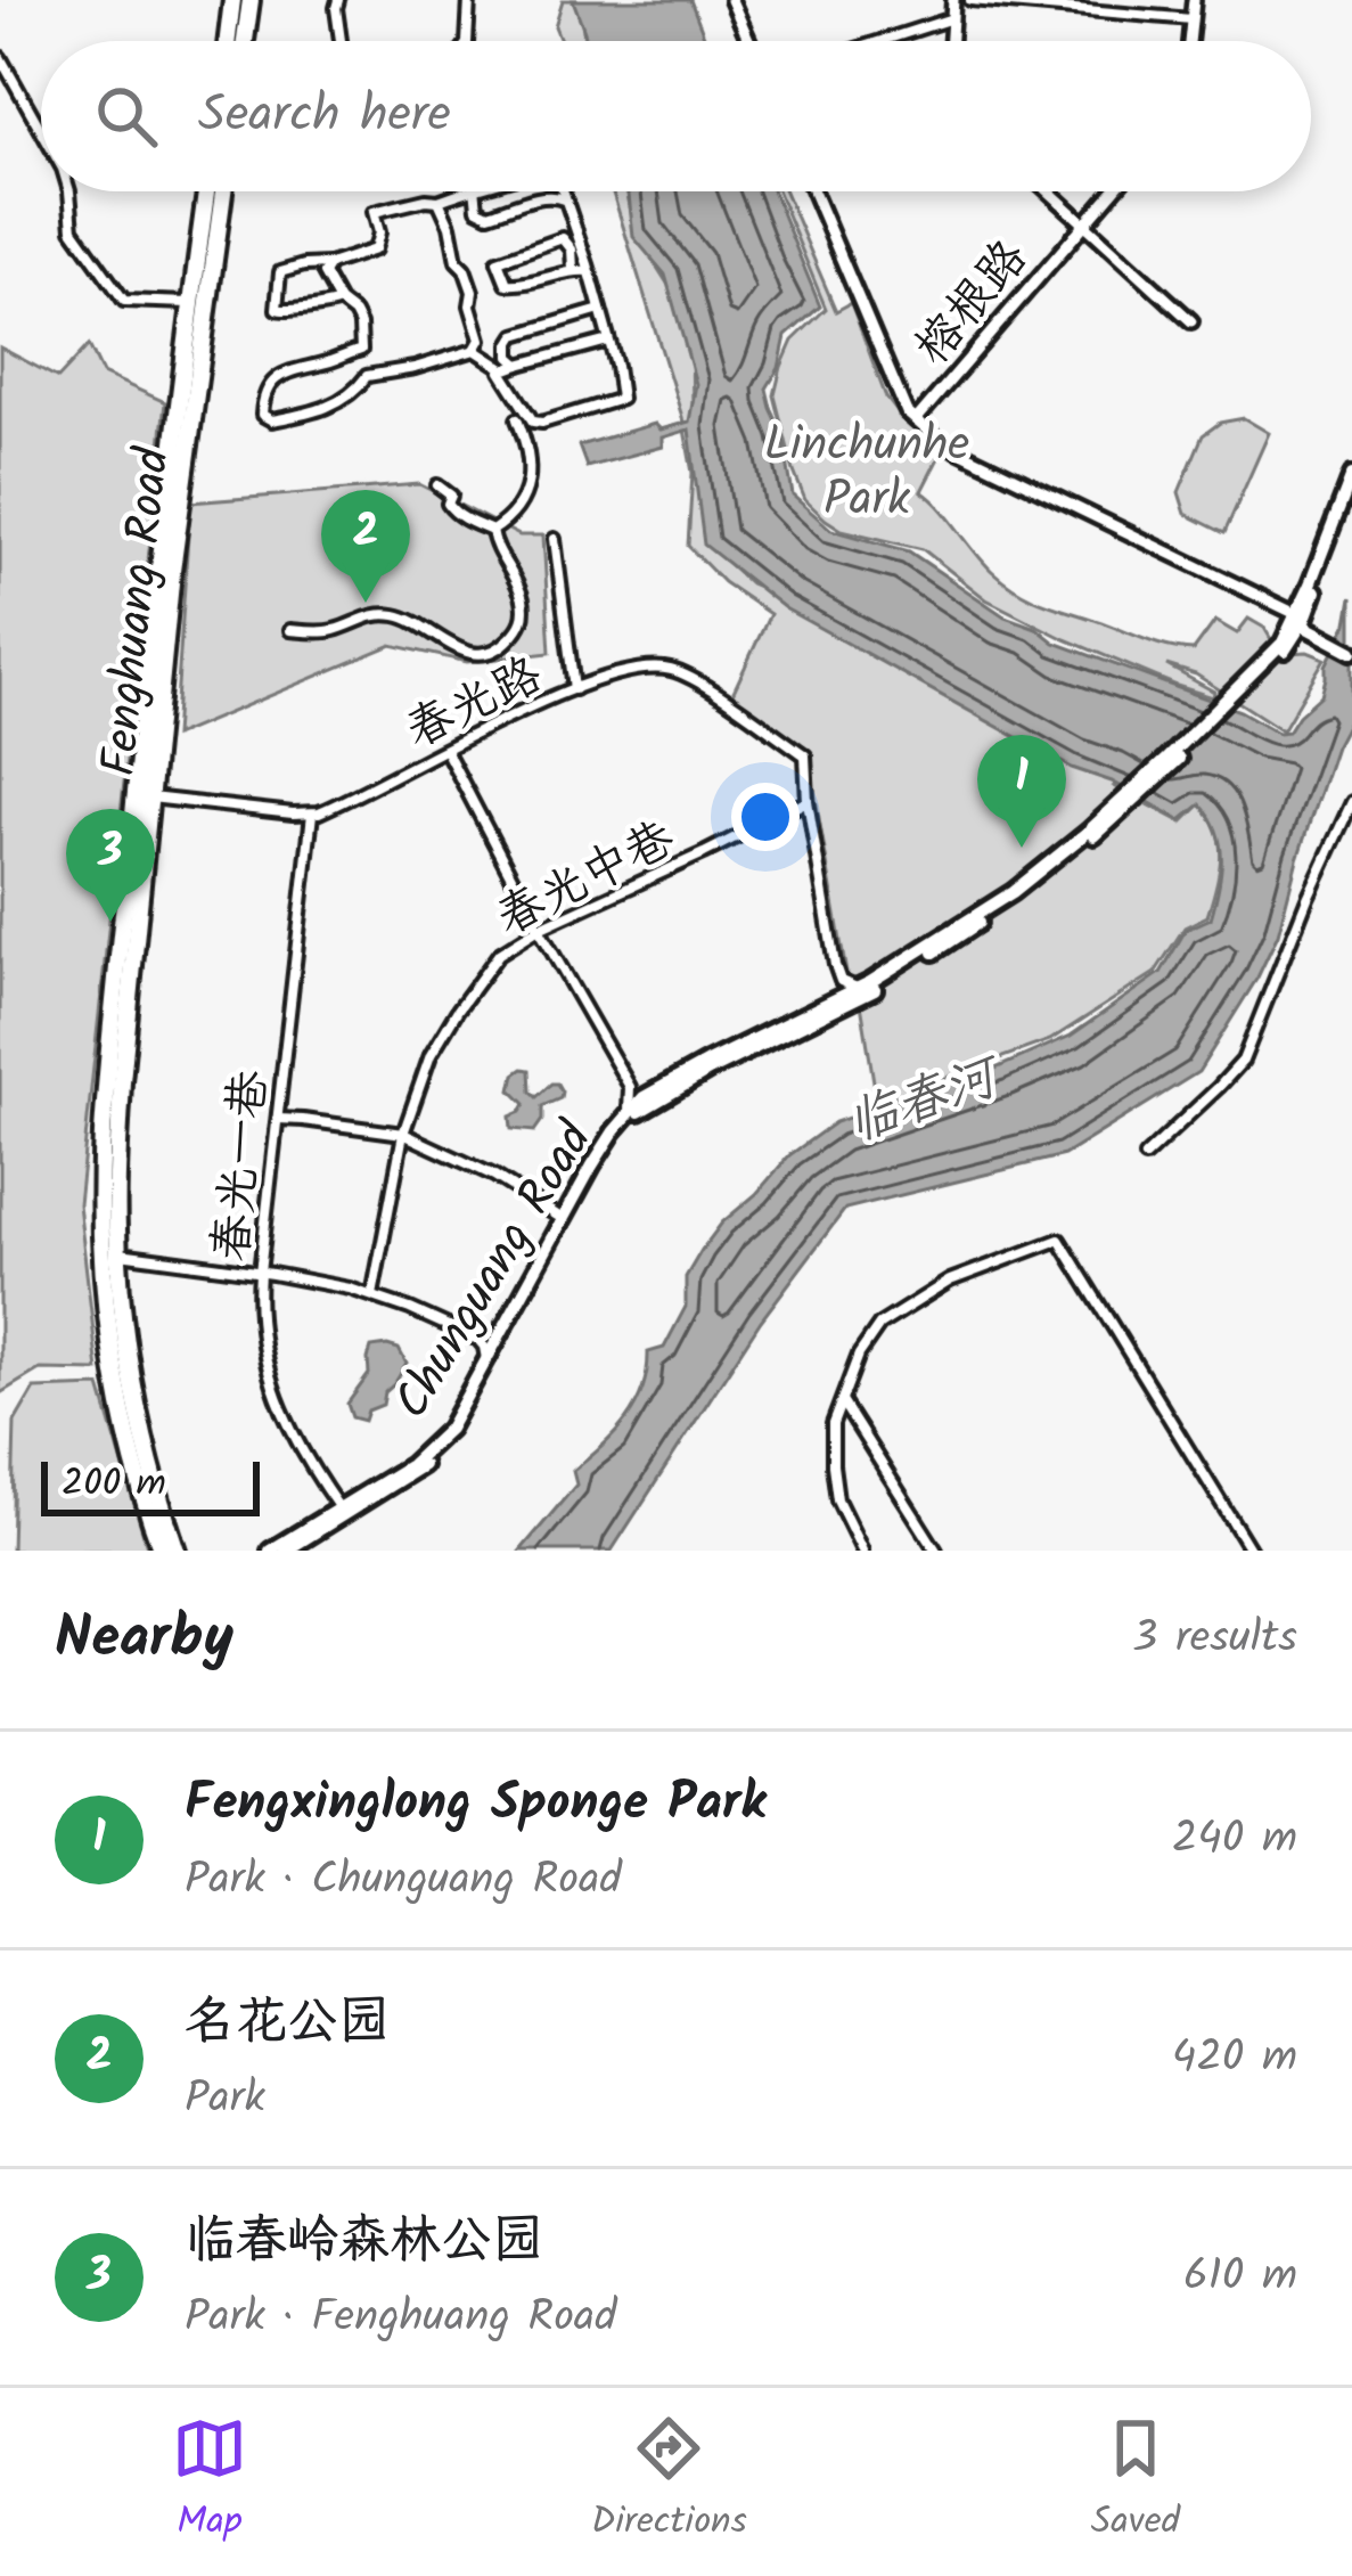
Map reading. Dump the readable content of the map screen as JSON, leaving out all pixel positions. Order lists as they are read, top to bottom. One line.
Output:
{"streets":{"highway":["Fenghuang Road"],"main road":["Chunguang Road"],"street":["榕根路","春光路","春光中巷","春光一巷"]},"crossings":[["Fenghuang Road","春光路"],["春光路","春光中巷"],["春光路","春光一巷"],["春光一巷","Chunguang Road"]],"water":["临春河"],"parks":["Linchunhe Park"],"scale_bar":"200 m","page":{"search":"Search here","pins":["2","1","3"],"scale":"200 m","heading":["Nearby","3 results"],"list":[{"mark":"1","name":"Fengxinglong Sponge Park","note":"Park · Chunguang Road","value":"240 m"},{"mark":"2","name":"名花公园","note":"Park","value":"420 m"},{"mark":"3","name":"临春岭森林公园","note":"Park · Fenghuang Road","value":"610 m"}],"nav":["Map","Directions","Saved"]}}
